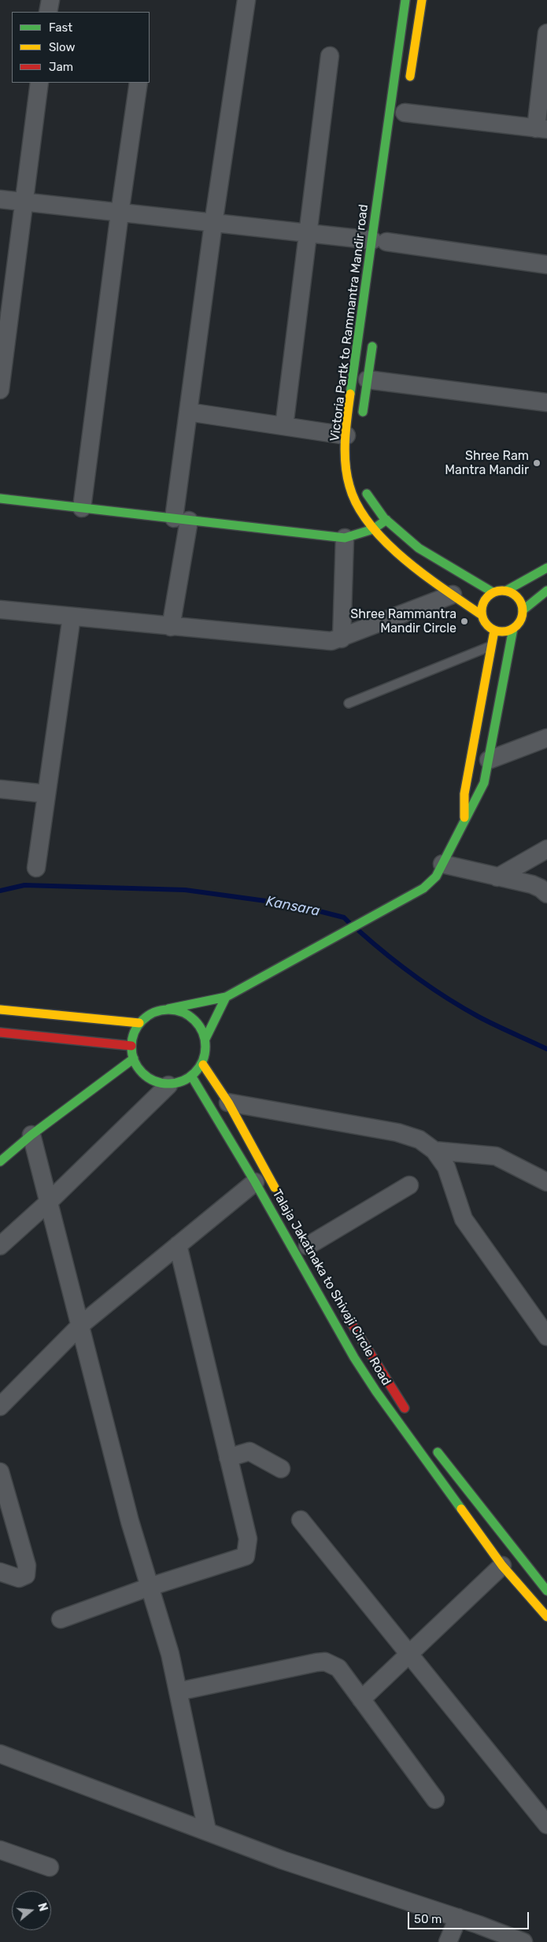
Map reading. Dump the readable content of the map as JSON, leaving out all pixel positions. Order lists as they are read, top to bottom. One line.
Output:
{"streets":{"main road":["Victoria Partk to Rammantra Mandir road","Talaja Jakatnaka to Shivaji Circle Road"]},"water":["Kansara"],"places":["Shree Ram Mantra Mandir","Shree Rammantra Mandir Circle"],"legend":["Fast","Slow","Jam"],"scale_bar":"50 m","north":"right"}
